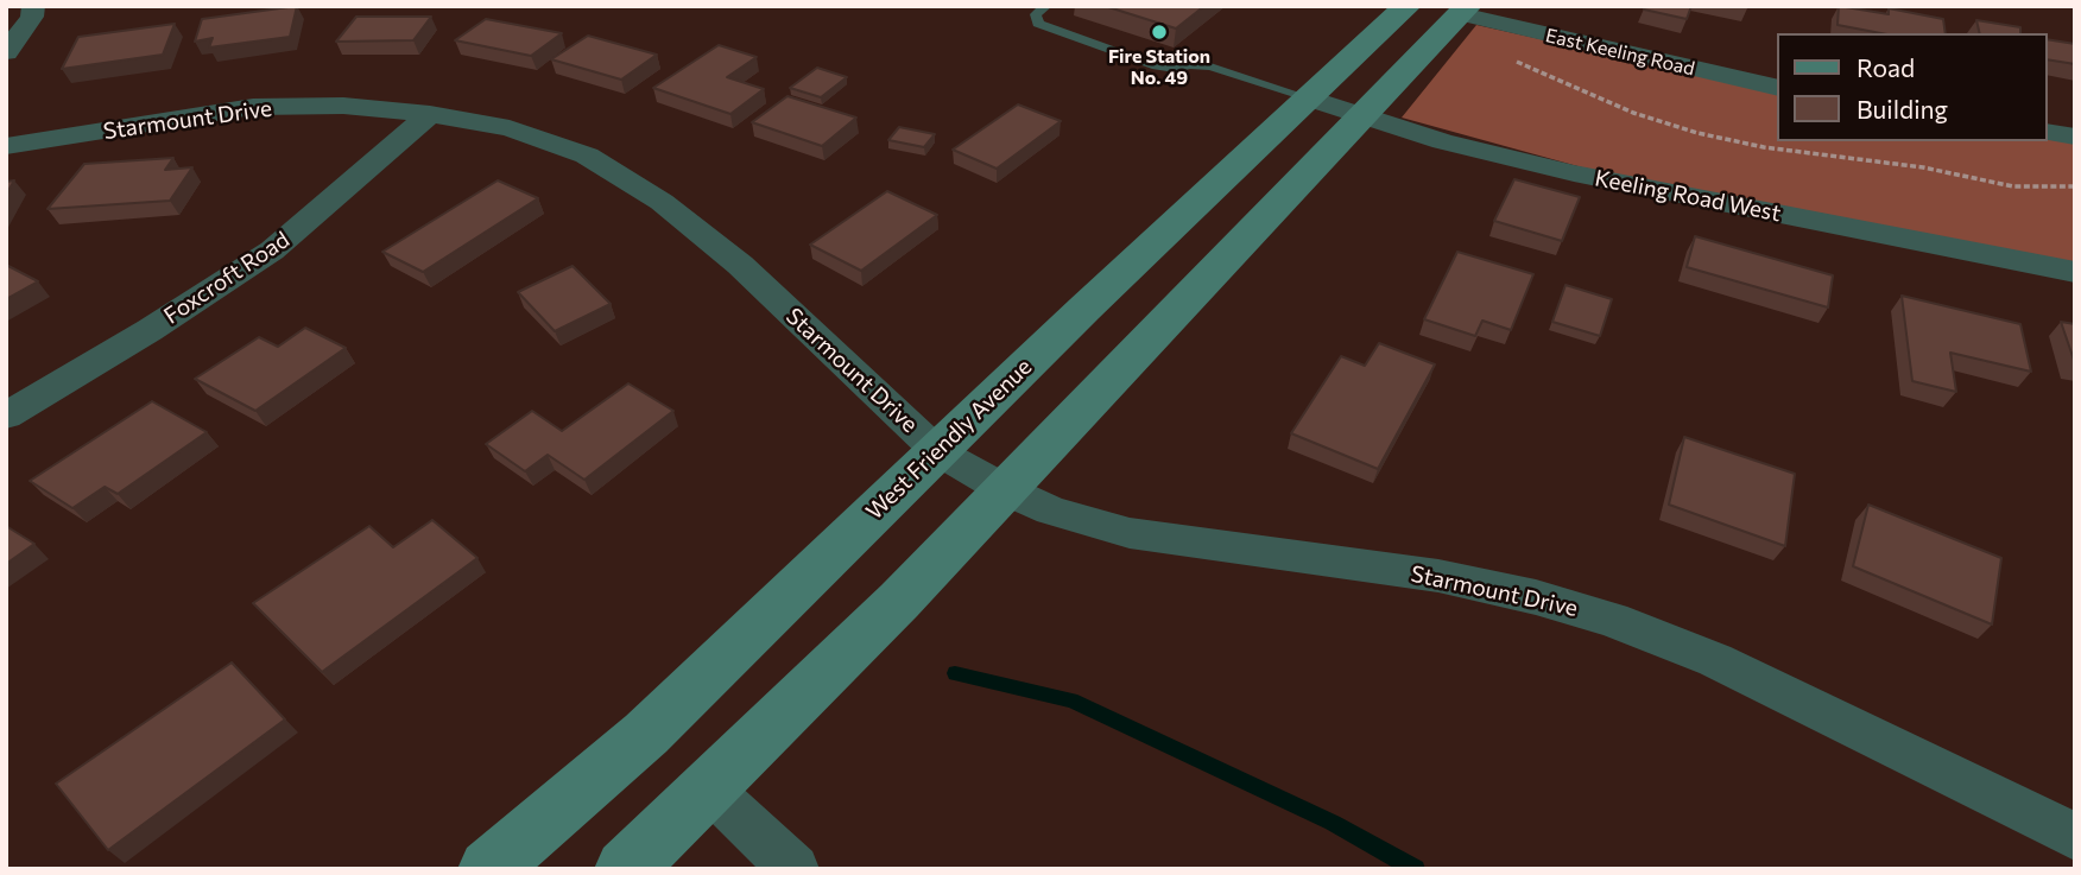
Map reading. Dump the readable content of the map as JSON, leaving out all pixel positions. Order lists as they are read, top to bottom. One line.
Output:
{"streets":{"main road":["West Friendly Avenue"],"street":["East Keeling Road","Starmount Drive","Keeling Road West","Foxcroft Road"]},"crossings":[["Starmount Drive","Foxcroft Road"],["Starmount Drive","West Friendly Avenue"],["Keeling Road West","West Friendly Avenue"]],"places":["Fire Station No. 49"],"legend":["Road","Building"]}
